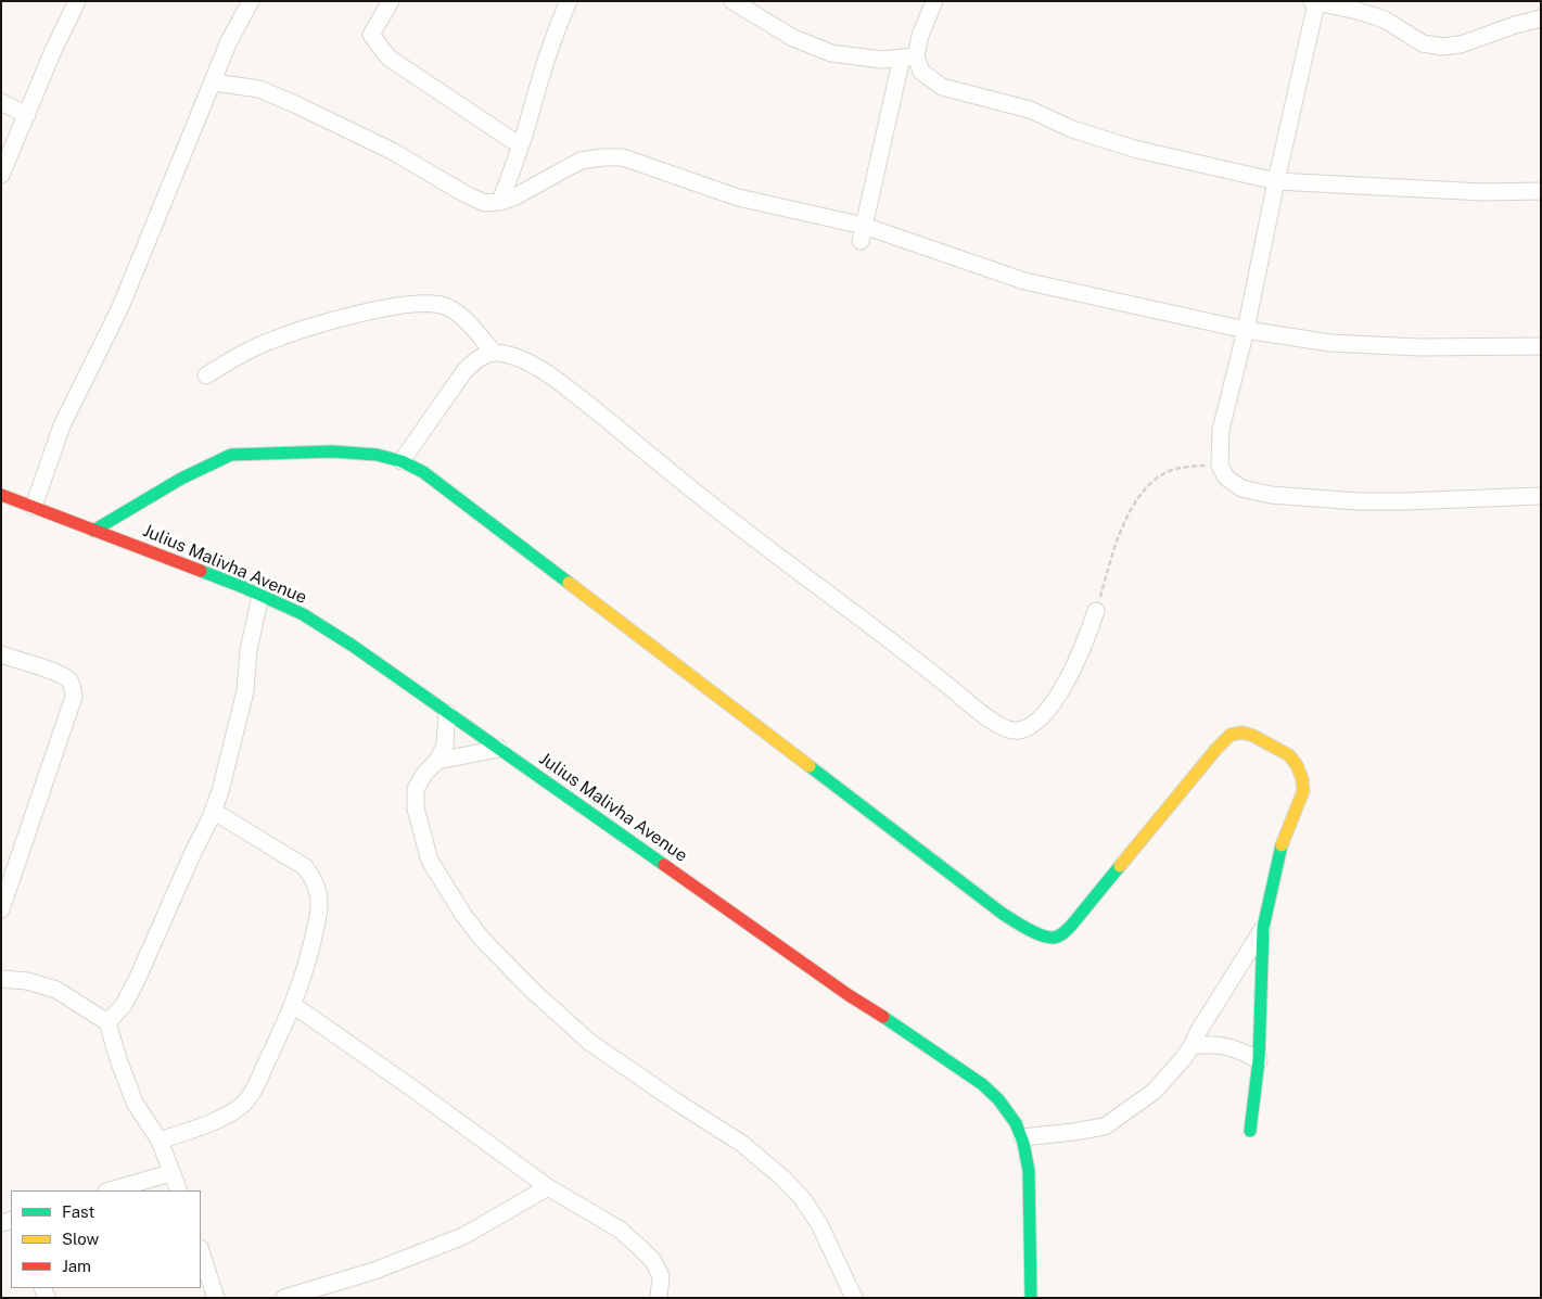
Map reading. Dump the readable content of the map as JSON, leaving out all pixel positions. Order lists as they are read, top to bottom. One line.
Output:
{"streets":{"street":["Julius Malivha Avenue"]},"legend":["Fast","Slow","Jam"]}
